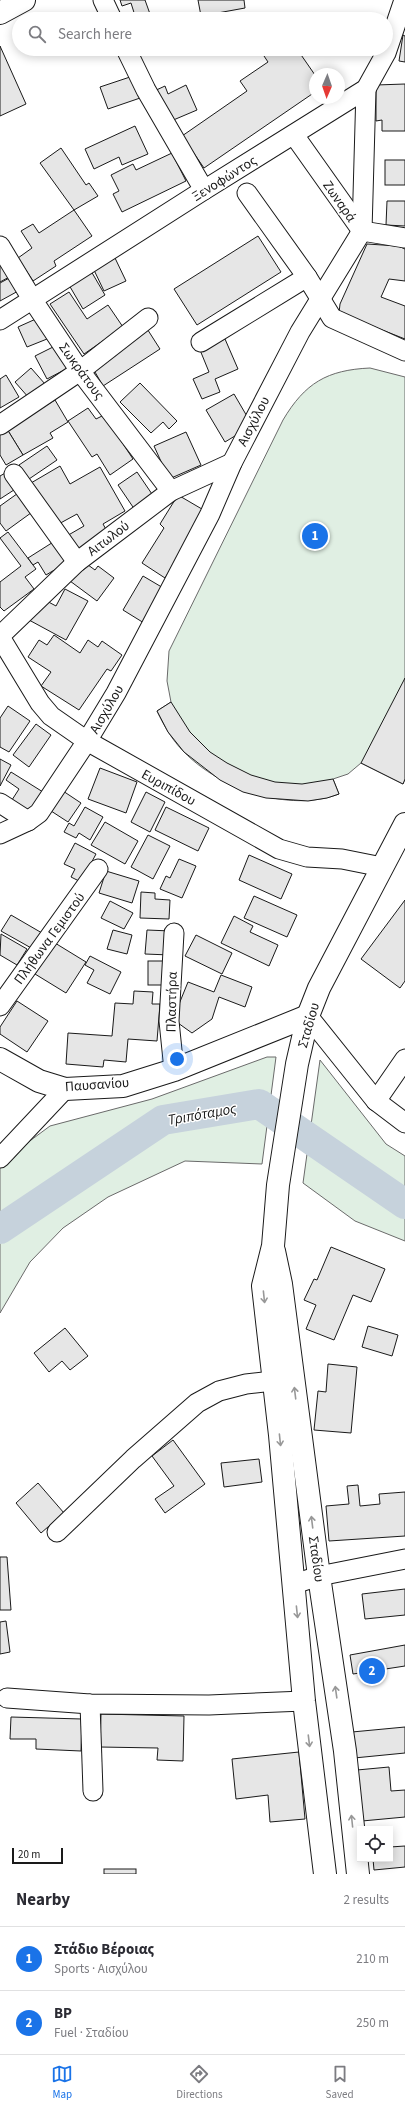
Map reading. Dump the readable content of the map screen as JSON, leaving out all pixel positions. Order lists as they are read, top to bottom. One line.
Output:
{"streets":{"main road":["Σταδίου","Παυσανίου"],"street":["Ξενοφώντος","Ζωναρά","Σωκράτους","Αισχύλου","Αιτωλού","Ευριπίδου","Πλήθωνα Γεμιστού","Πλαστήρα"]},"crossings":[["Ξενοφώντος","Ζωναρά"],["Ξενοφώντος","Σωκράτους"],["Ξενοφώντος","Αισχύλου"],["Ζωναρά","Αισχύλου"],["Σωκράτους","Αιτωλού"],["Αισχύλου","Αιτωλού"],["Αισχύλου","Ευριπίδου"],["Αιτωλού","Ευριπίδου"],["Ευριπίδου","Σταδίου"],["Πλαστήρα","Παυσανίου"],["Σταδίου","Παυσανίου"]],"water":["Τριπόταμος"],"scale_bar":"20 m","north":"bottom","page":{"search":"Search here","pins":["1","2"],"scale":"20 m","heading":["Nearby","2 results"],"list":[{"mark":"1","name":"Στάδιο Βέροιας","note":"Sports · Αισχύλου","value":"210 m"},{"mark":"2","name":"BP","note":"Fuel · Σταδίου","value":"250 m"}],"nav":["Map","Directions","Saved"]}}
